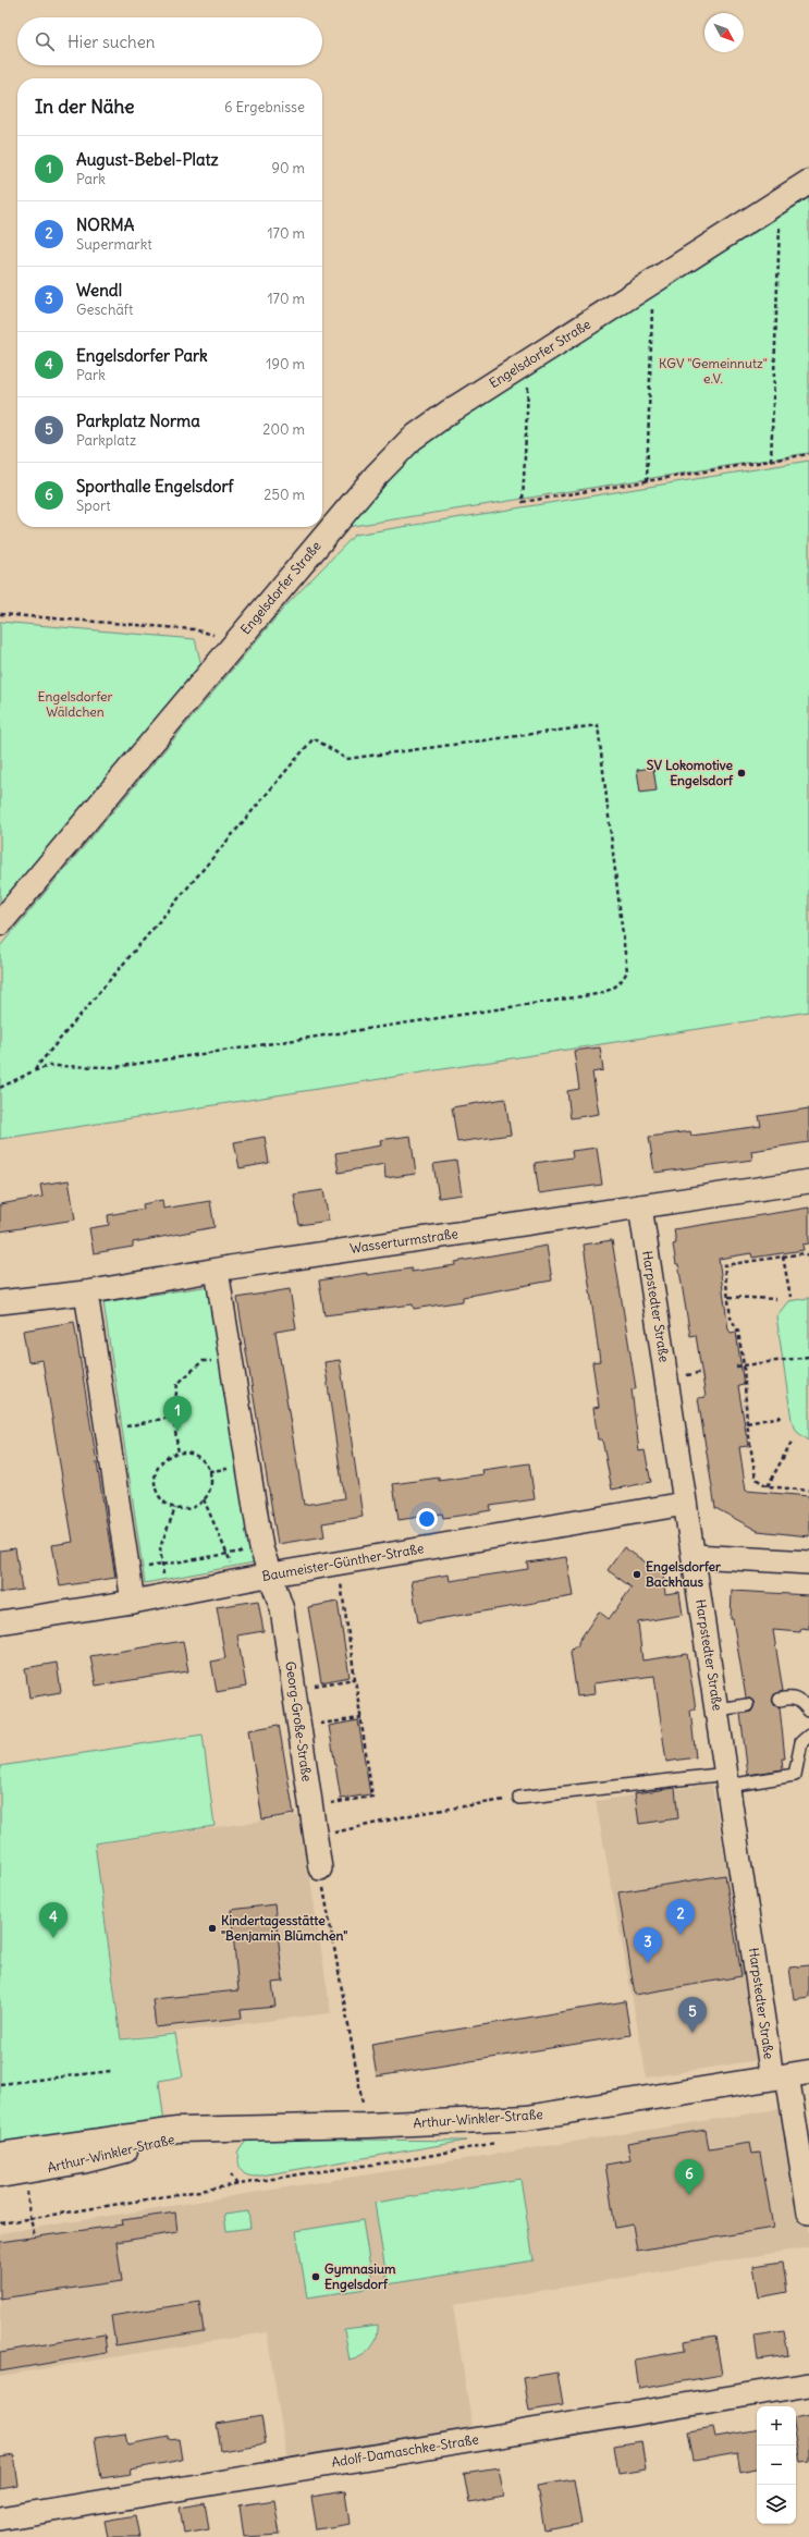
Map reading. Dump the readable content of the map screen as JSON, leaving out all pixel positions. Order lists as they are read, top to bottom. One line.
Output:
{"streets":{"main road":["Engelsdorfer Straße","Arthur-Winkler-Straße"],"street":["Wasserturmstraße","Harpstedter Straße","Baumeister-Günther-Straße","Georg-Große-Straße","Adolf-Damaschke-Straße"]},"crossings":[["Wasserturmstraße","Harpstedter Straße"],["Wasserturmstraße","Georg-Große-Straße"],["Harpstedter Straße","Baumeister-Günther-Straße"],["Harpstedter Straße","Arthur-Winkler-Straße"],["Baumeister-Günther-Straße","Georg-Große-Straße"]],"parks":["KGV \"Gemeinnutz\" e.V.","Engelsdorfer Wäldchen"],"places":["SV Lokomotive Engelsdorf","Engelsdorfer Backhaus","Kindertagesstätte \"Benjamin Blümchen\"","Gymnasium Engelsdorf"],"north":"bottom right","page":{"search":"Hier suchen","heading":["In der Nähe","6 Ergebnisse"],"list":[{"mark":"1","name":"August-Bebel-Platz","note":"Park","value":"90 m"},{"mark":"2","name":"NORMA","note":"Supermarkt","value":"170 m"},{"mark":"3","name":"Wendl","note":"Geschäft","value":"170 m"},{"mark":"4","name":"Engelsdorfer Park","note":"Park","value":"190 m"},{"mark":"5","name":"Parkplatz Norma","note":"Parkplatz","value":"200 m"},{"mark":"6","name":"Sporthalle Engelsdorf","note":"Sport","value":"250 m"}],"pins":["1","2","4","3","5","6"],"map_buttons":["+","−"]}}
